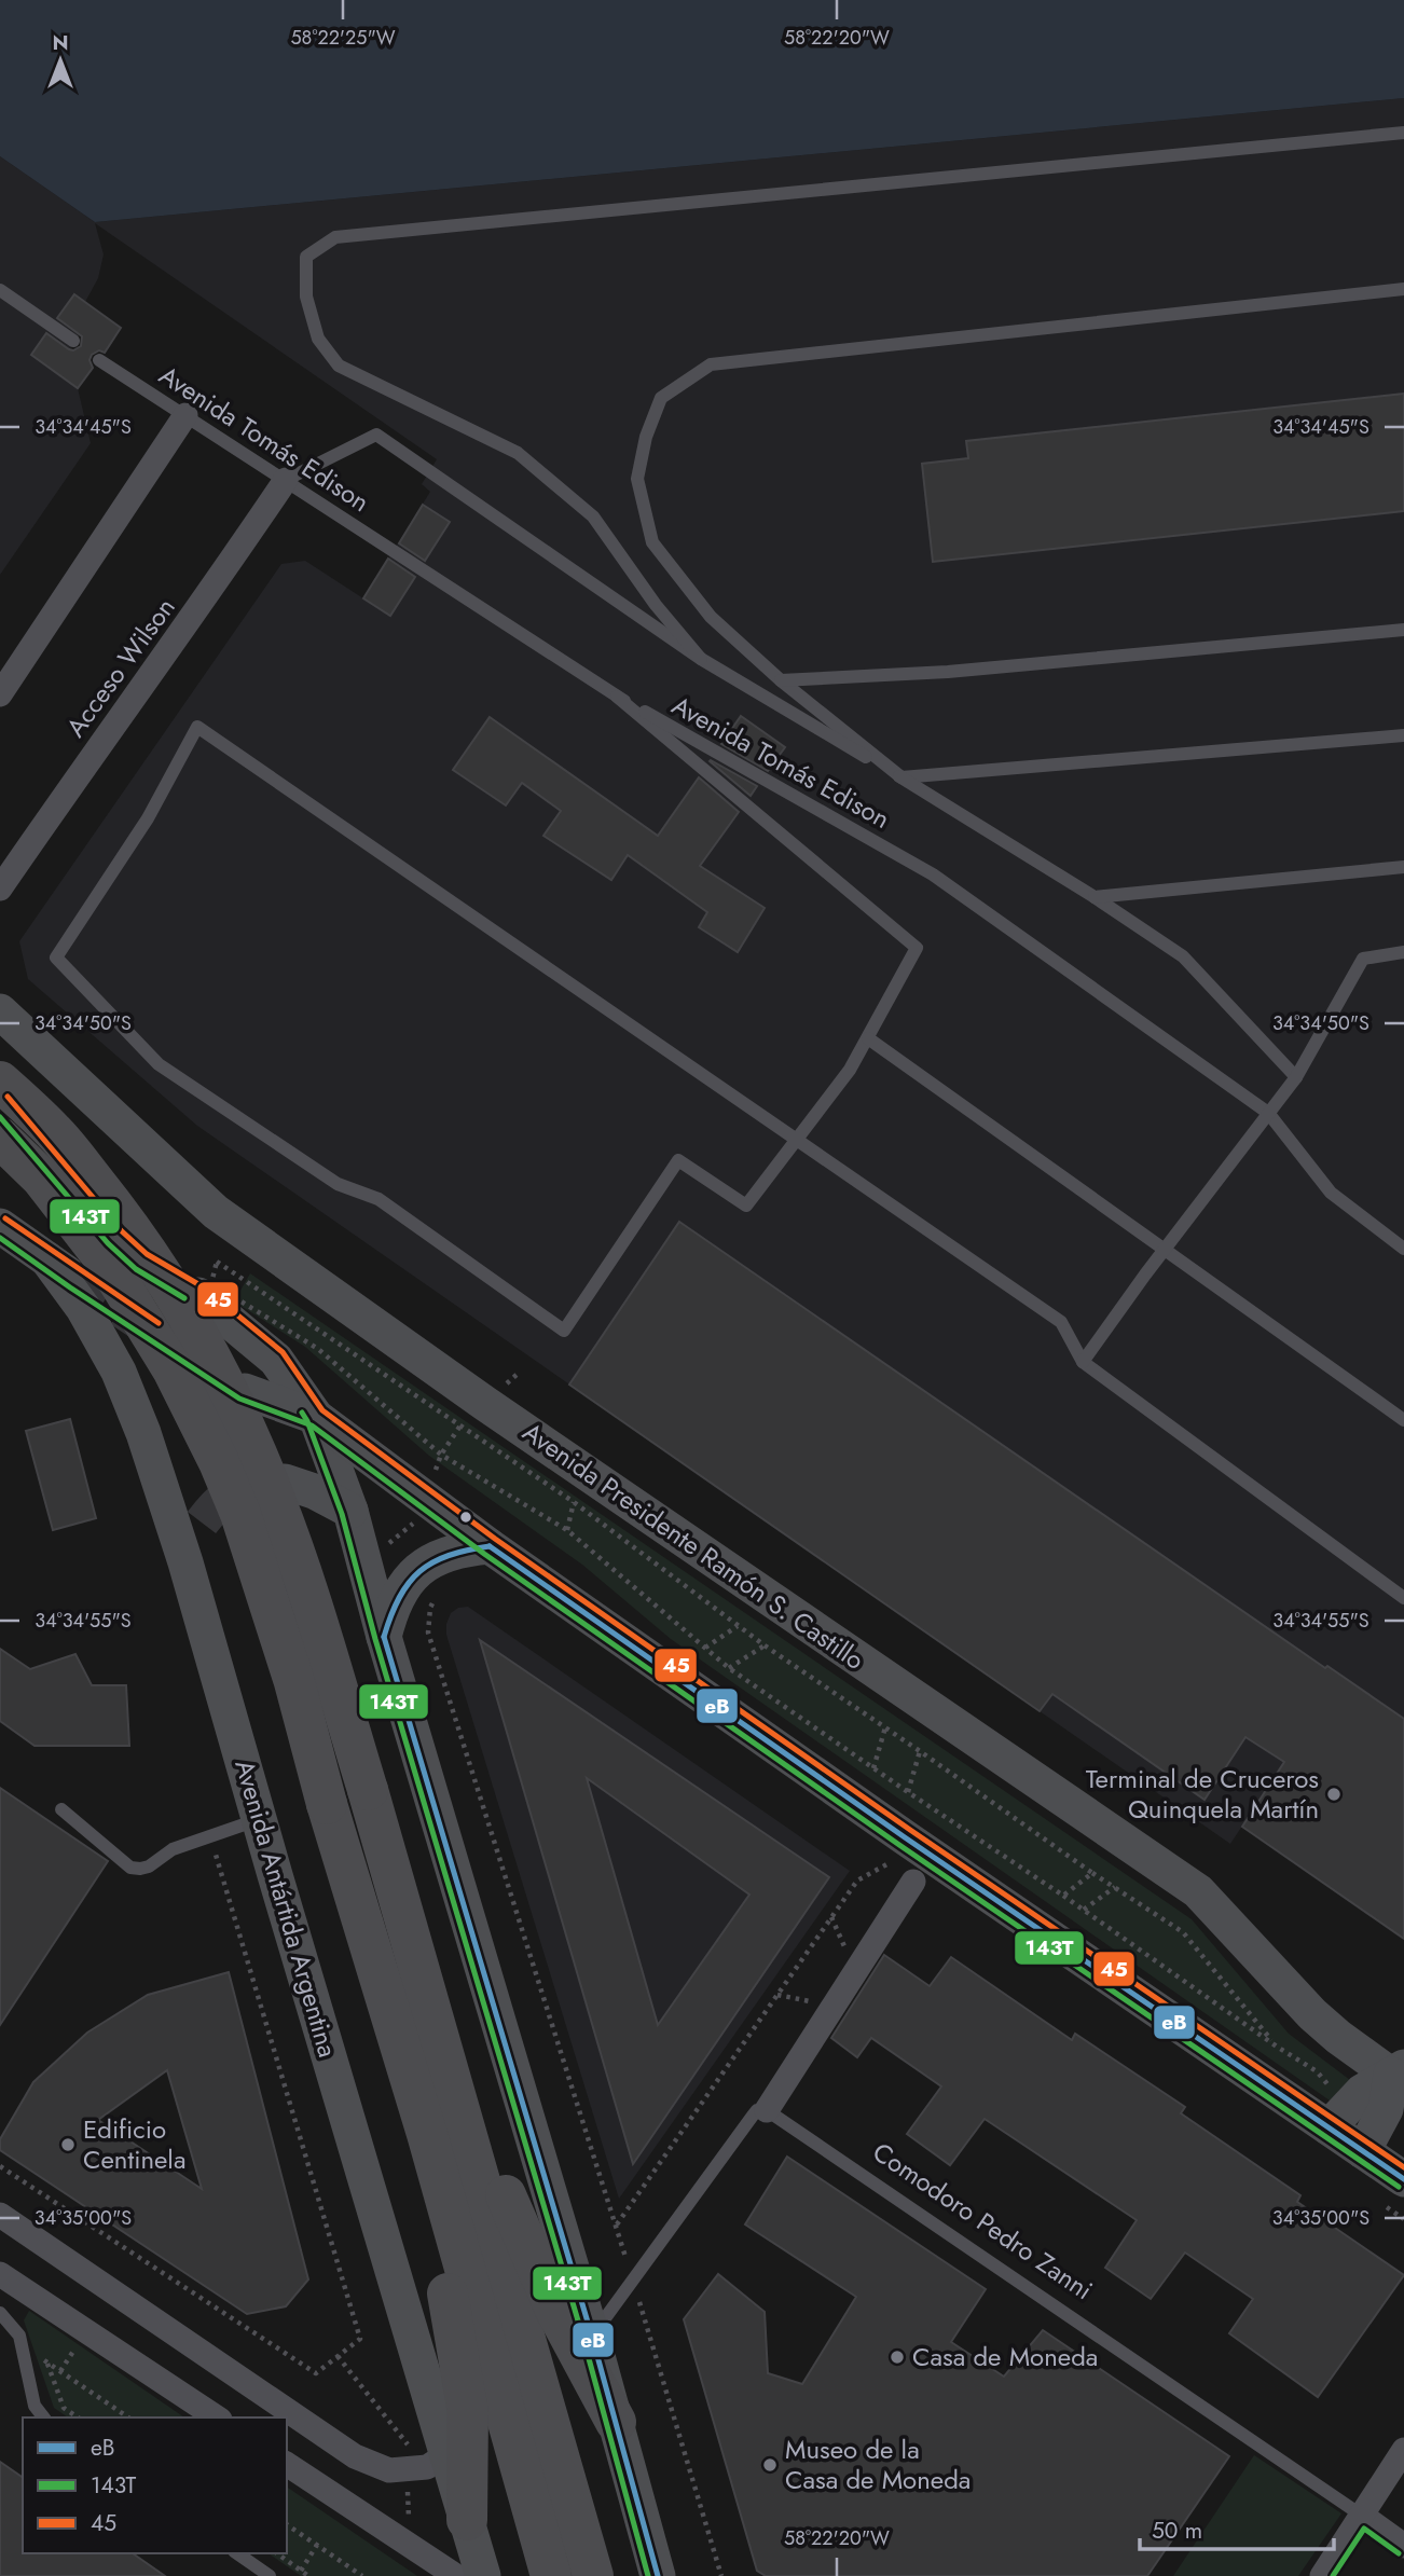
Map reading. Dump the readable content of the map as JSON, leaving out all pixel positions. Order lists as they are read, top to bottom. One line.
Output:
{"streets":{"main road":["Avenida Presidente Ramón S. Castillo","Avenida Antártida Argentina"],"street":["Acceso Wilson","Comodoro Pedro Zanni"],"lane":["Avenida Tomás Edison"]},"crossings":[["Avenida Tomás Edison","Acceso Wilson"]],"places":["Terminal de Cruceros Quinquela Martín","Edificio Centinela","Casa de Moneda","Museo de la Casa de Moneda"],"lines":["transit line 45","transit line 143T","transit line eB"],"legend":["eB","143T","45"],"scale_bar":"50 m","north":"top","coordinates":["58°22'25\"W","58°22'20\"W","34°34'45\"S","34°34'50\"S","34°34'55\"S","34°35'00\"S"]}
